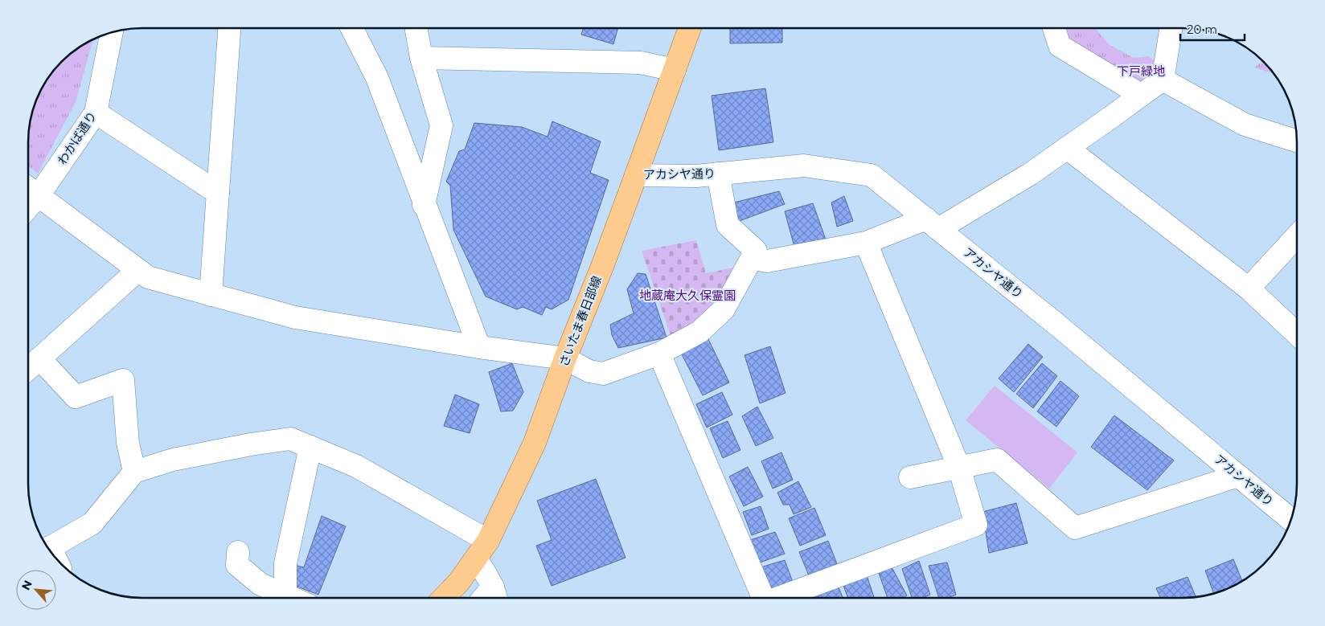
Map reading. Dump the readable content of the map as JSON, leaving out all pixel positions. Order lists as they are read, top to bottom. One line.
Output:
{"streets":{"main road":["さいたま春日部線"],"street":["わかば通り","アカシヤ通り"]},"crossings":[["アカシヤ通り","さいたま春日部線"]],"parks":["下戸緑地","地蔵庵大久保霊園"],"scale_bar":"20 m","north":"top left"}
